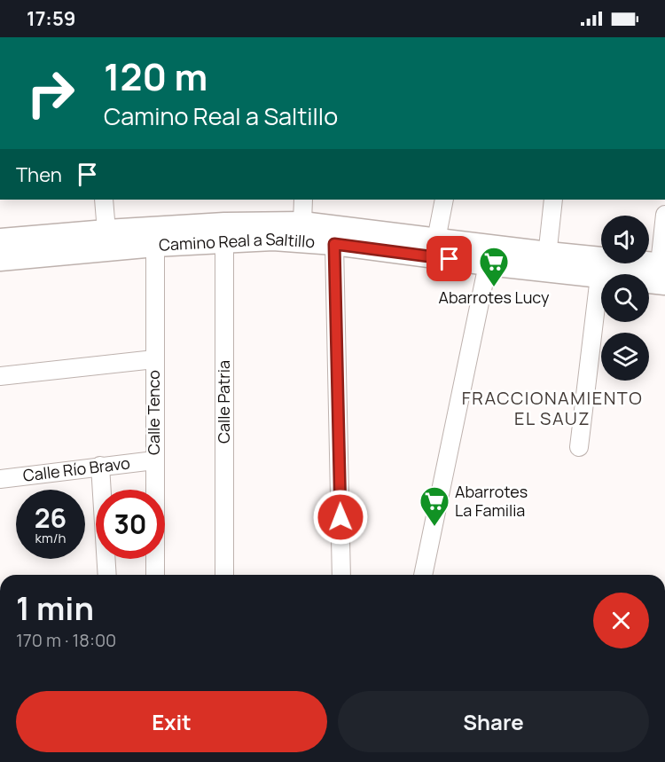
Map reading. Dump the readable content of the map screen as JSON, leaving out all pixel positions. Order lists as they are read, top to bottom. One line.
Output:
{"streets":{"street":["Camino Real a Saltillo","Calle Patria","Calle Tenco","Calle Río Bravo"]},"crossings":[["Camino Real a Saltillo","Calle Patria"],["Camino Real a Saltillo","Calle Tenco"],["Calle Tenco","Calle Río Bravo"]],"districts":["FRACCIONAMIENTO EL SAUZ"],"places":{"supermarket":["Abarrotes Lucy","Abarrotes La Familia"]},"page":{"status":"17:59","turn":["120 m","Camino Real a Saltillo"],"then":"Then","speed":"26 km/h","limit":"30","heading":["1 min","170 m · 18:00"],"buttons":["Exit","Share"]}}
